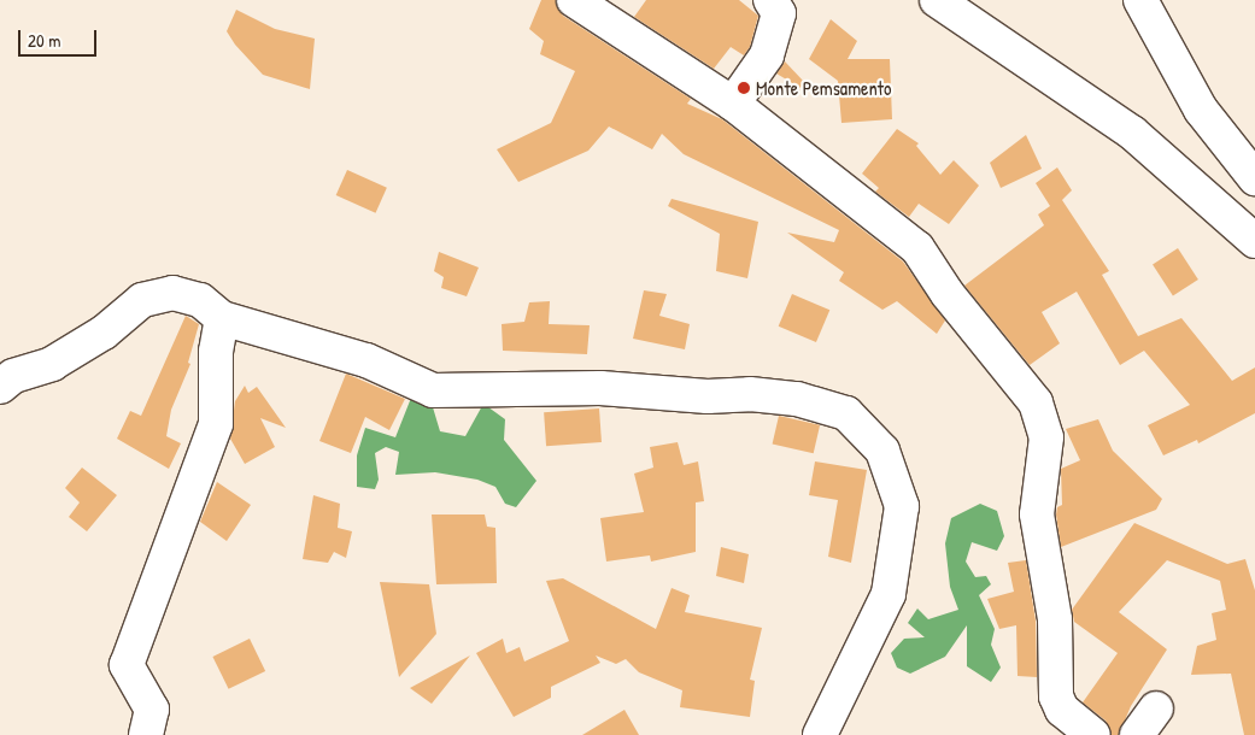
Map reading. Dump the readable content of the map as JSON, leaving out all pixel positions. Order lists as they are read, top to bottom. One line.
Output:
{"places":["Monte Pemsamento"],"scale_bar":"20 m"}
